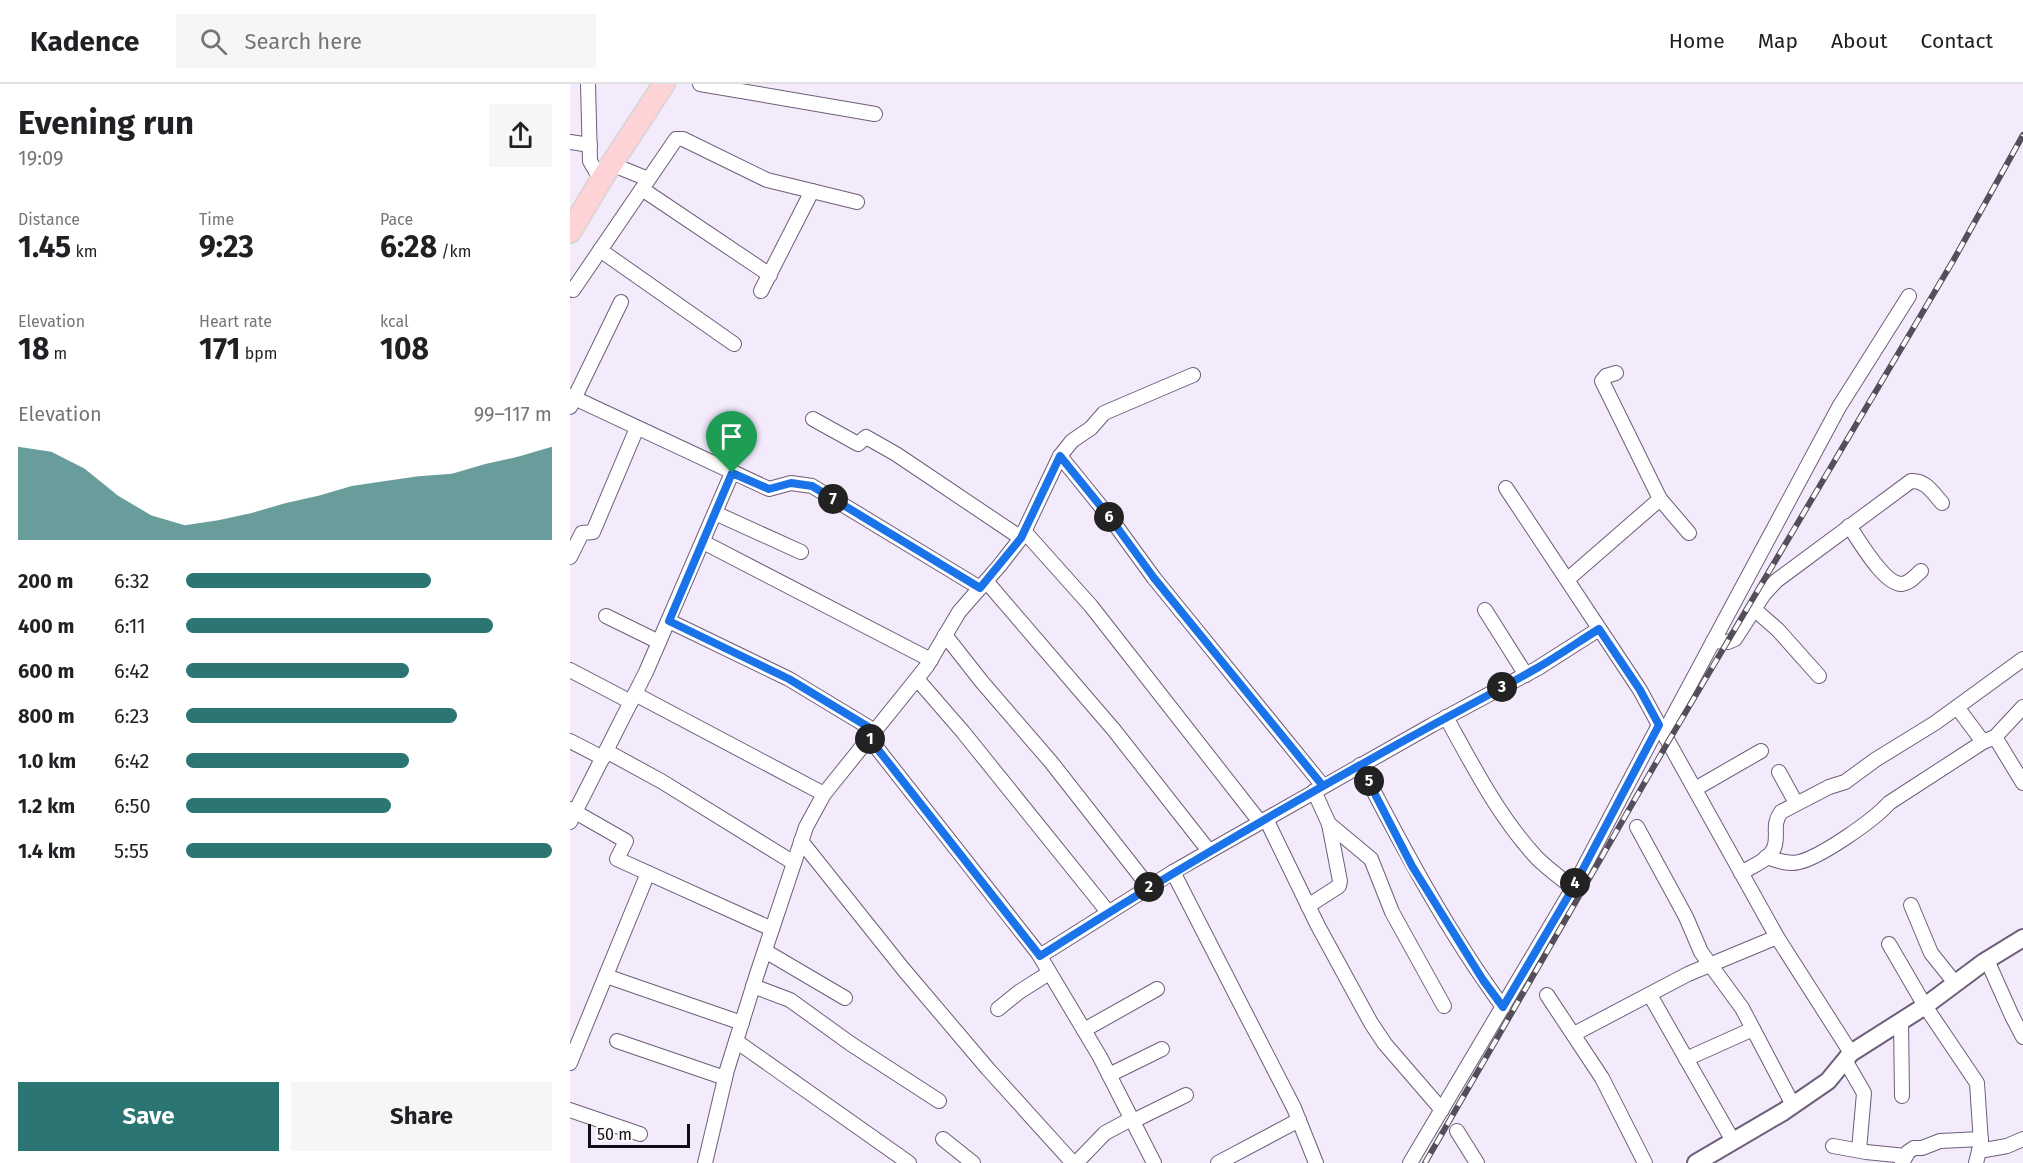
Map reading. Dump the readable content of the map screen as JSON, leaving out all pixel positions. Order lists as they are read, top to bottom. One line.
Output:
{"scale_bar":"50 m","page":{"header":"Kadence","search":"Search here","nav":["Home","Map","About","Contact"],"heading":["Evening run","19:09"],"stats":[["Distance","1.45 km"],["Time","9:23"],["Pace","6:28 /km"],["Elevation","18 m"],["Heart rate","171 bpm"],["kcal","108"]],"chart":["Elevation","99–117 m"],"pins":["7","6","3","1","5","4","2"],"list":[{"name":"200 m","note":"6:32"},{"name":"400 m","note":"6:11"},{"name":"600 m","note":"6:42"},{"name":"800 m","note":"6:23"},{"name":"1.0 km","note":"6:42"},{"name":"1.2 km","note":"6:50"},{"name":"1.4 km","note":"5:55"}],"buttons":["Save","Share"],"scale":"50 m"}}
